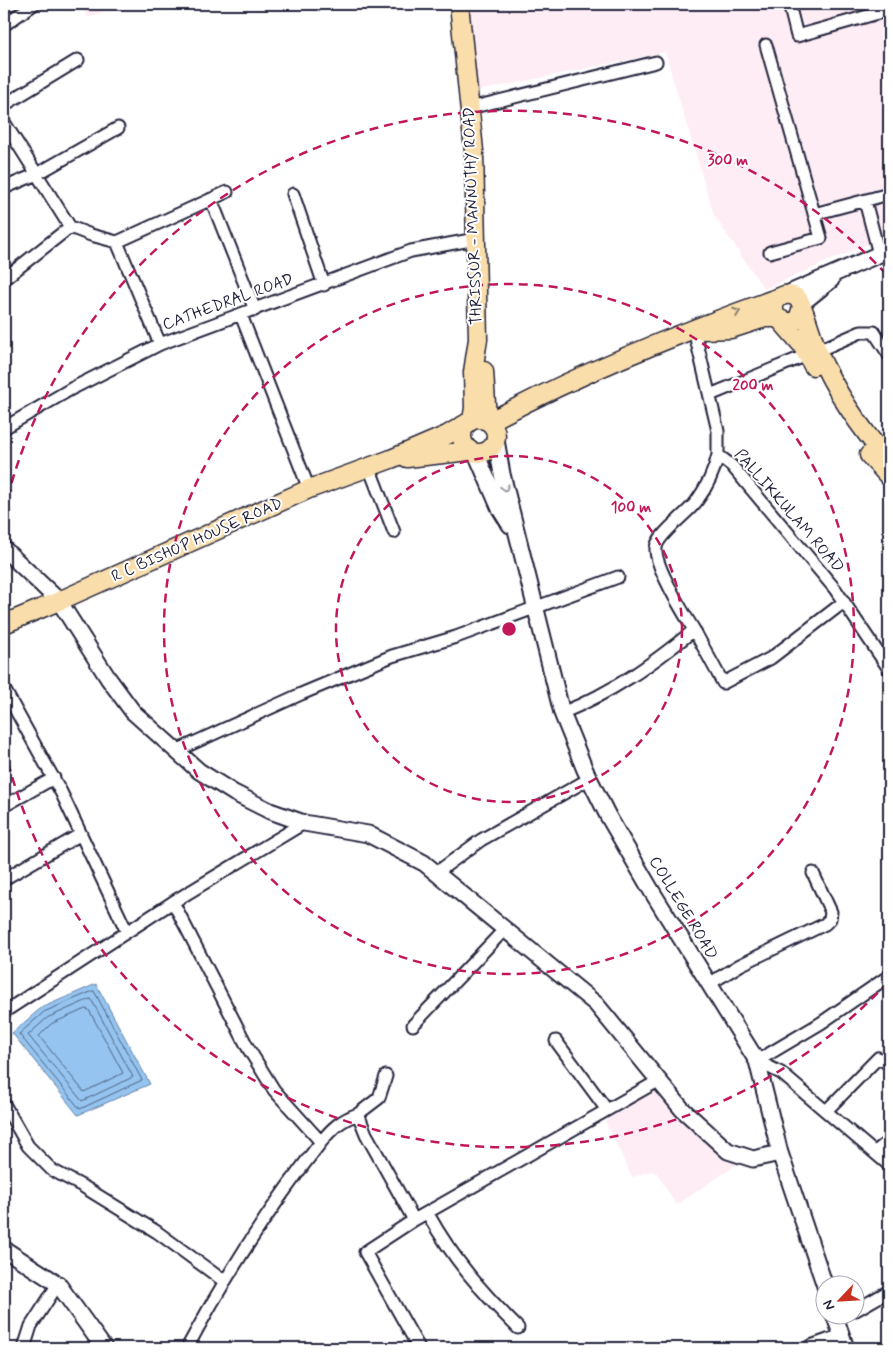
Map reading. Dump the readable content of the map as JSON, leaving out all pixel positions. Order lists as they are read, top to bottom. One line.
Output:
{"streets":{"main road":["THRISSUR - MANNUTHY ROAD","R C BISHOP HOUSE ROAD","COLLEGE ROAD"],"street":["CATHEDRAL ROAD","PALLIKKULAM ROAD"]},"crossings":[["THRISSUR - MANNUTHY ROAD","CATHEDRAL ROAD"],["THRISSUR - MANNUTHY ROAD","COLLEGE ROAD"]],"north":"bottom left","rings":["300 m","200 m","100 m"]}
